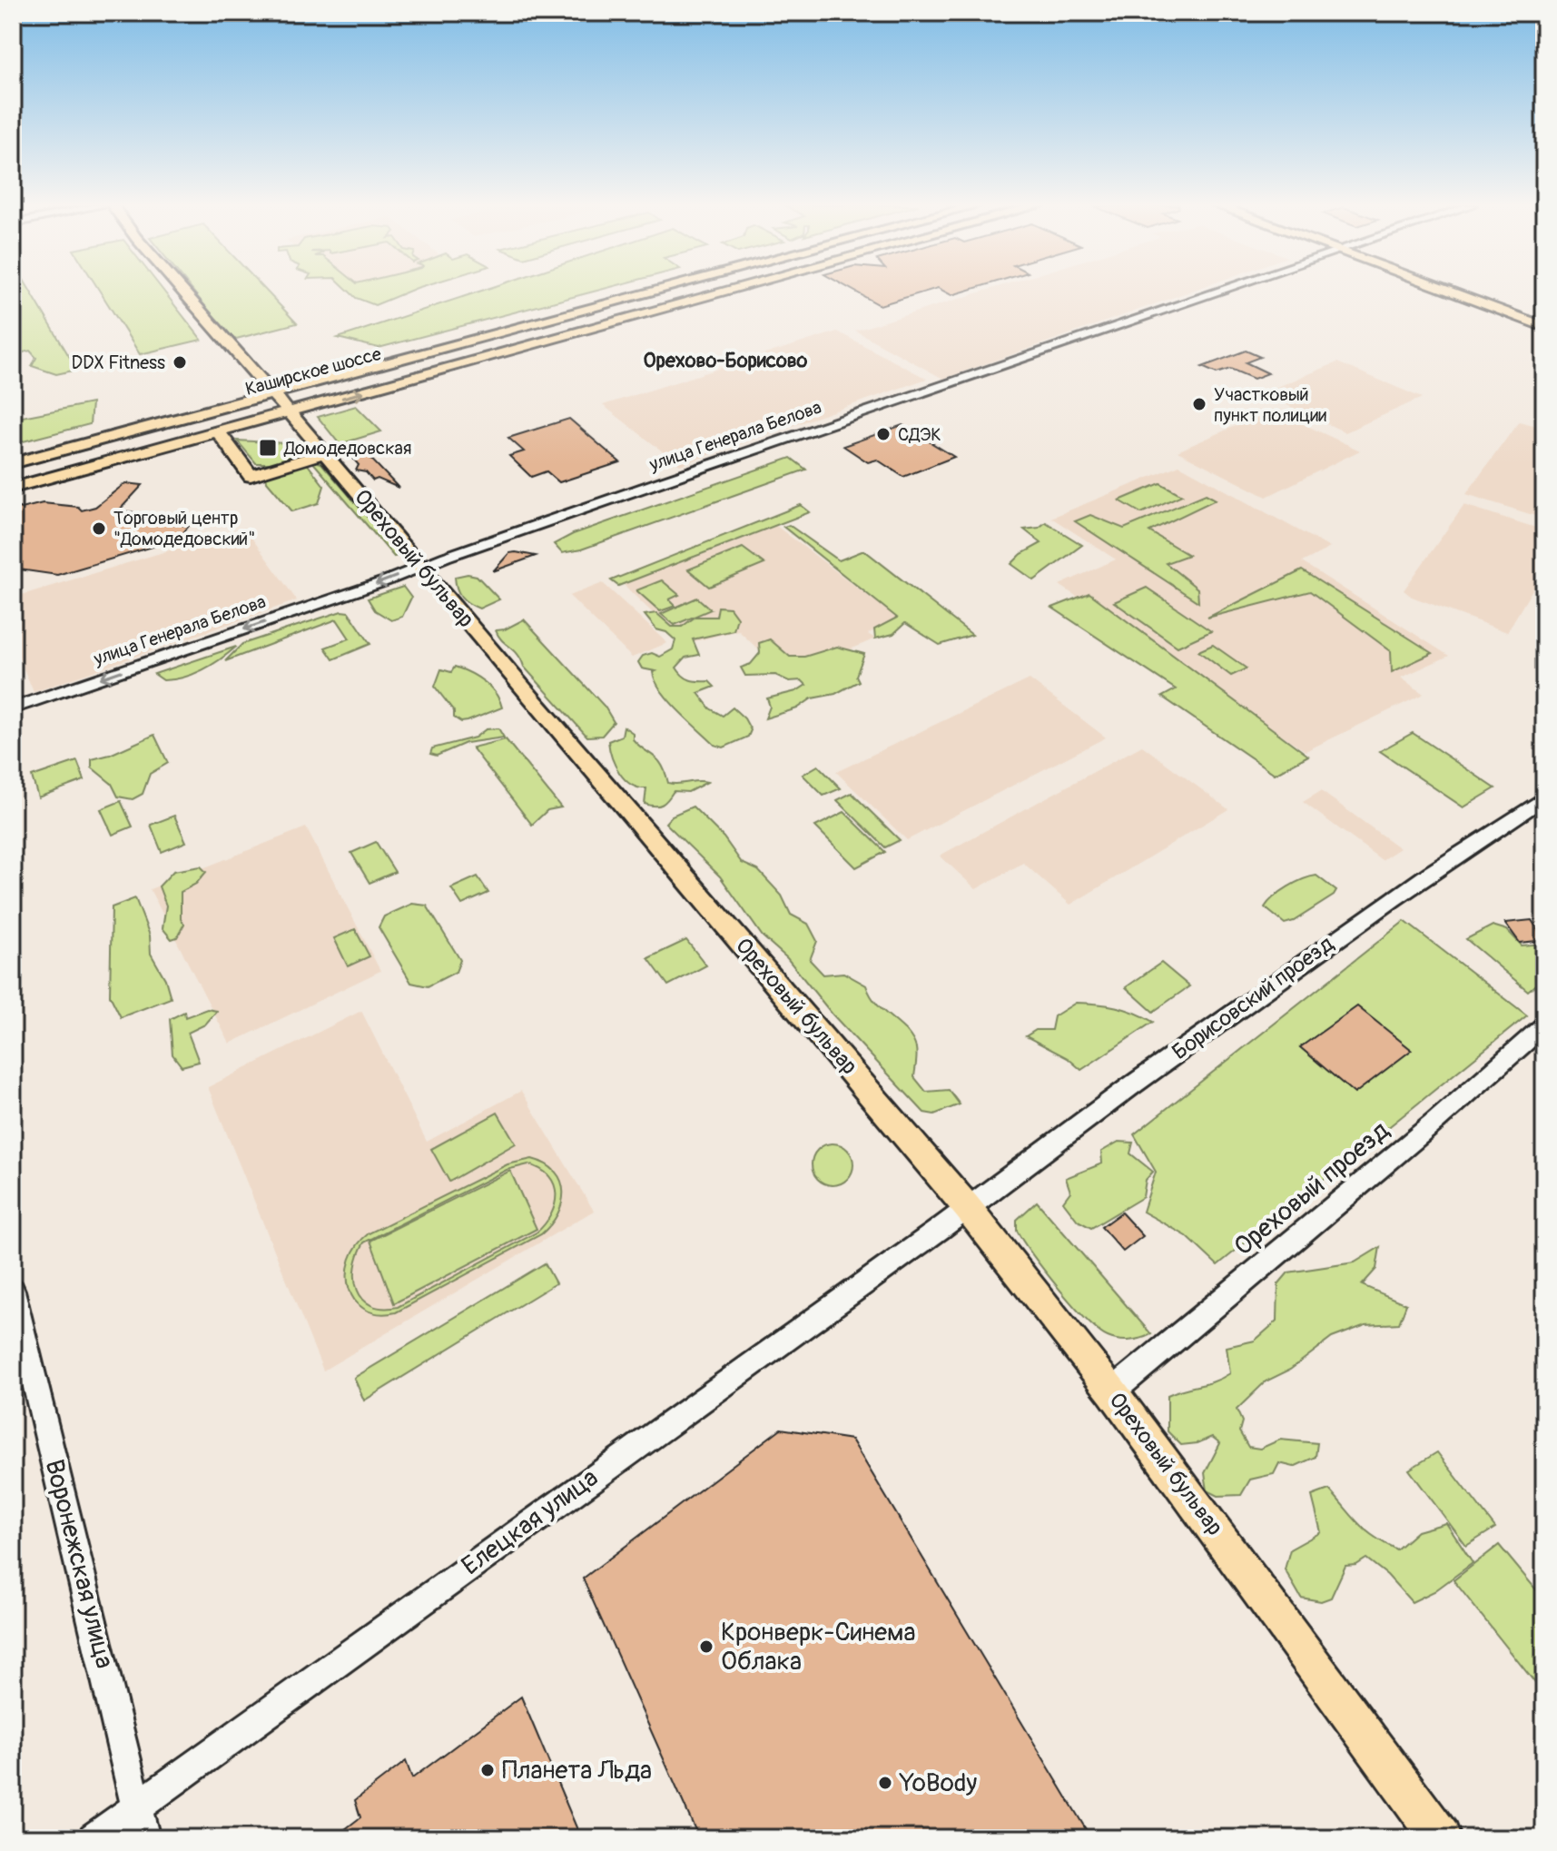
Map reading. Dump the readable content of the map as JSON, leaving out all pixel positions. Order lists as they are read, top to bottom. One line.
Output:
{"streets":{"main road":["Каширское шоссе","Ореховый бульвар"],"street":["улица Генерала Белова","Борисовский проезд","Ореховый проезд","Елецкая улица","Воронежская улица"]},"crossings":[["Каширское шоссе","Ореховый бульвар"],["улица Генерала Белова","Ореховый бульвар"],["Ореховый бульвар","Борисовский проезд"],["Ореховый бульвар","Ореховый проезд"],["Ореховый бульвар","Елецкая улица"],["Борисовский проезд","Елецкая улица"],["Елецкая улица","Воронежская улица"]],"districts":["Орехово-Борисово"],"places":{"other":["DDX Fitness","Участковый пункт полиции","СДЭК","Торговый центр \"Домодедовский\"","Кронверк-Синема Облака","Планета Льда","YoBody"],"transit":["Домодедовская"]}}
